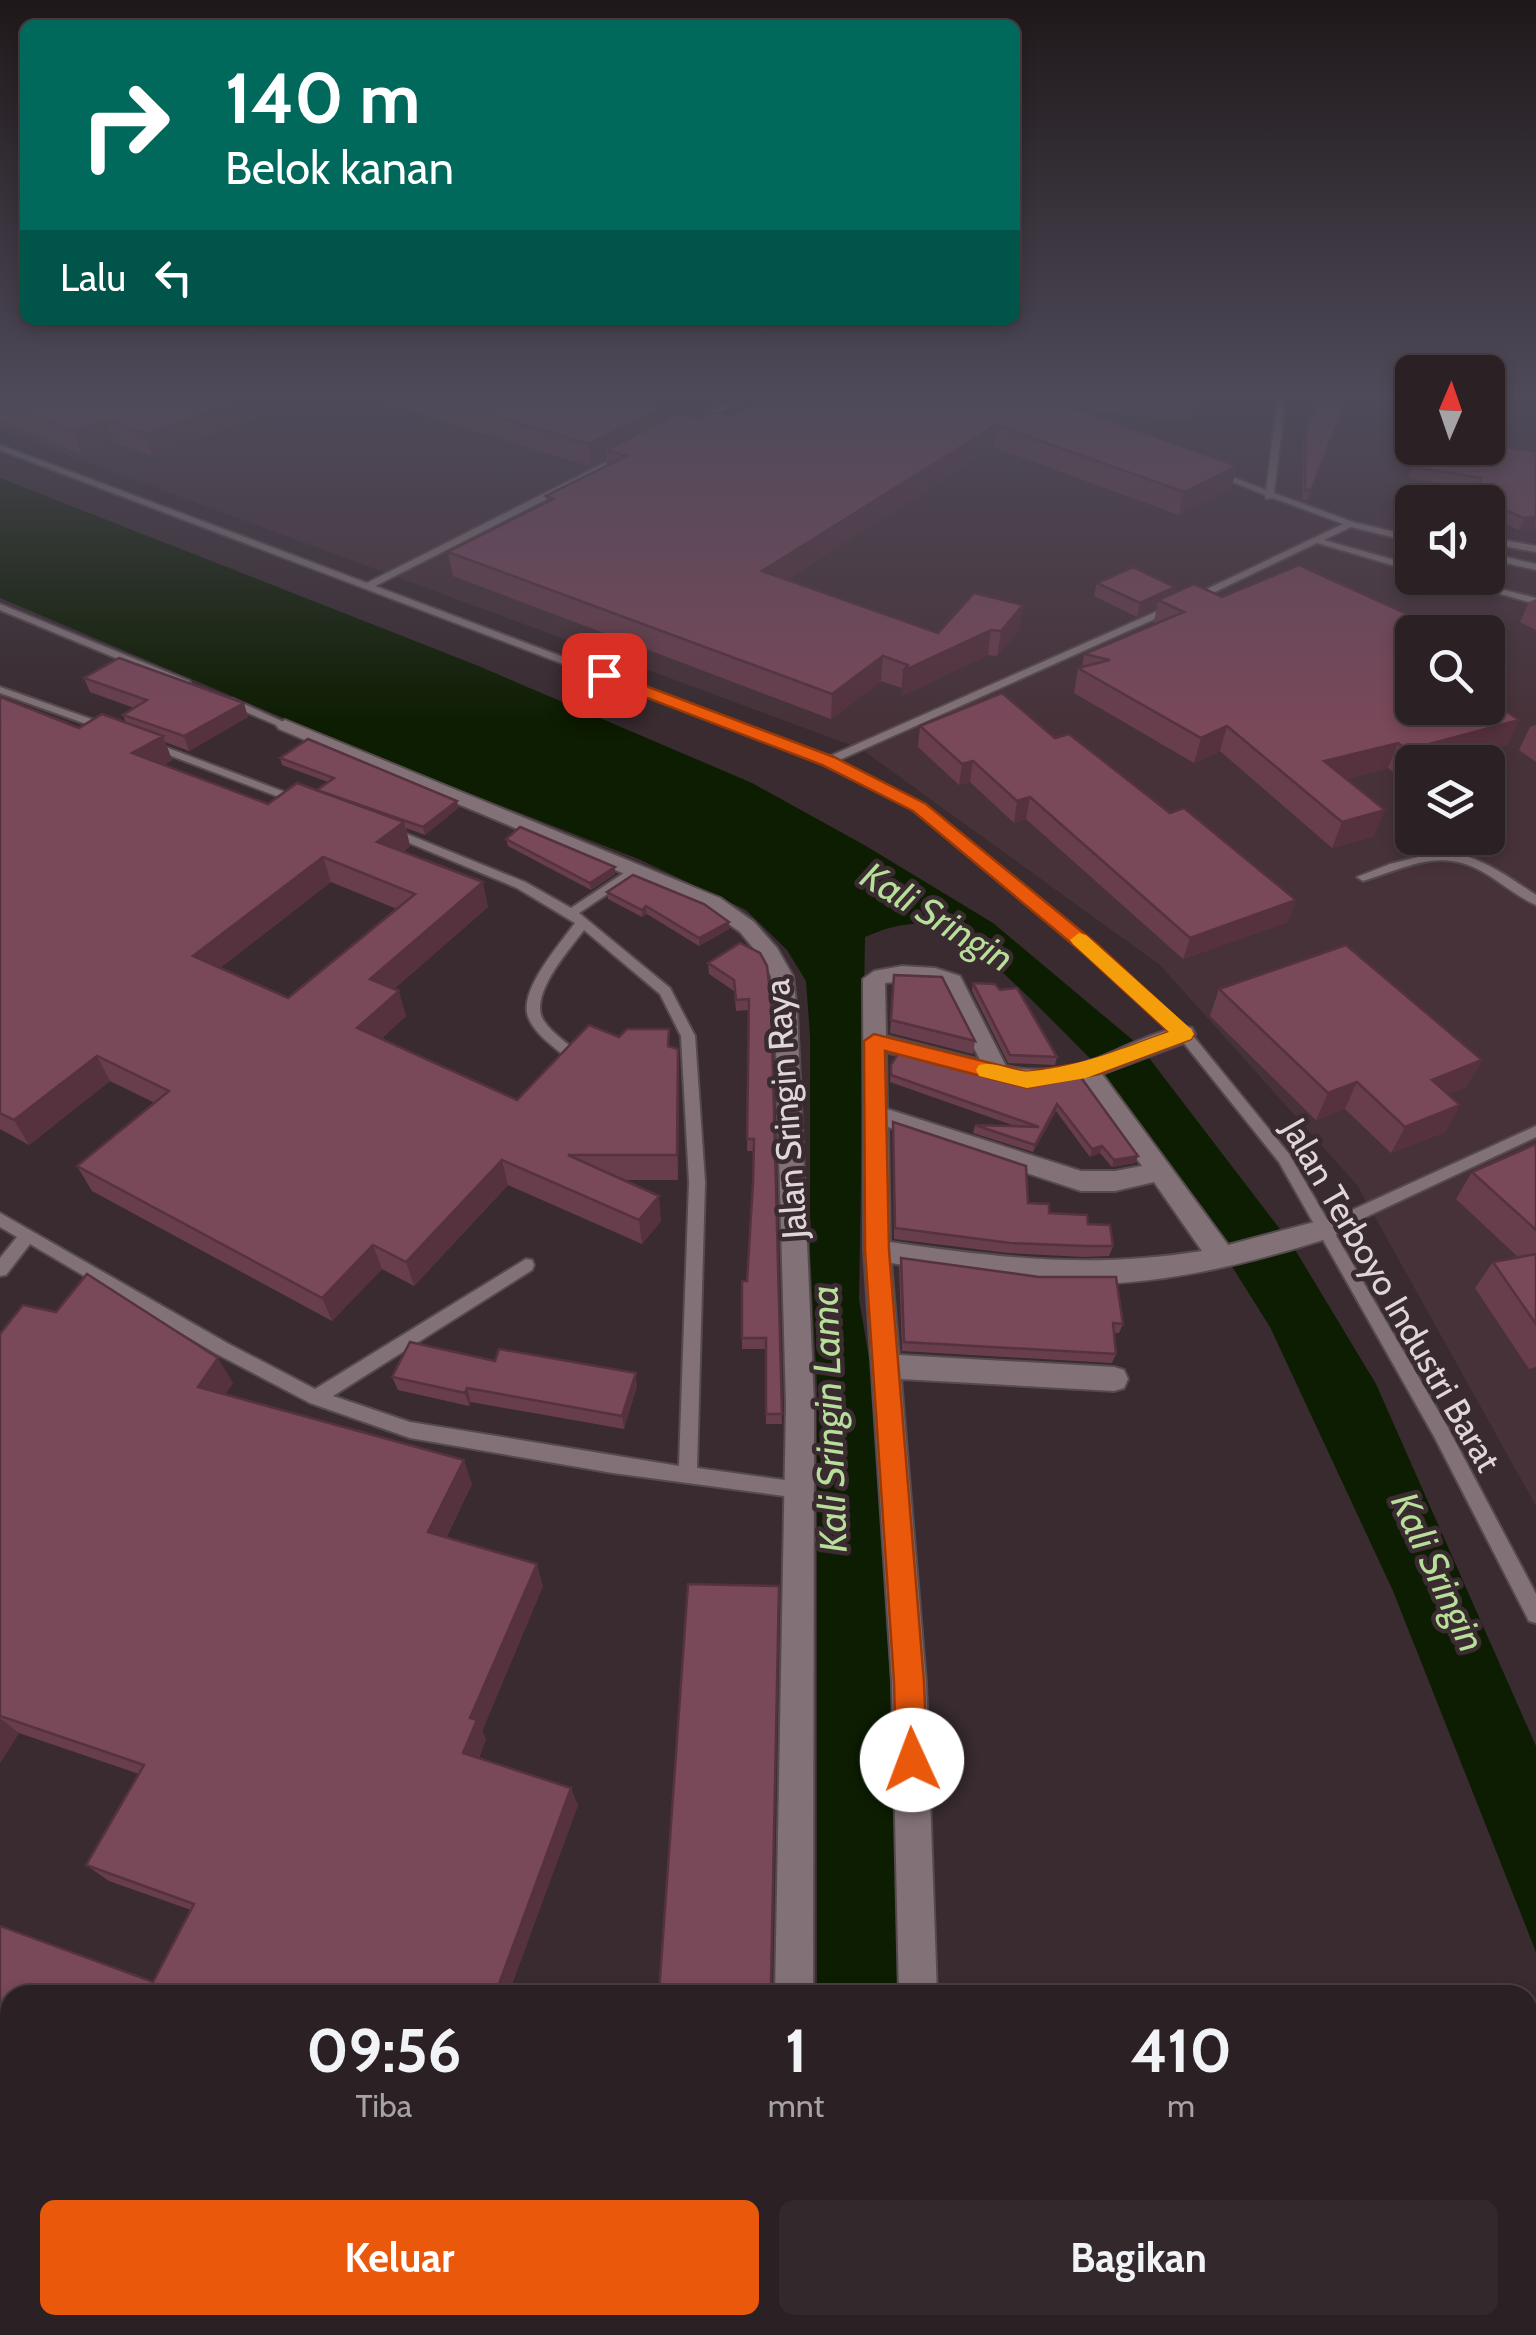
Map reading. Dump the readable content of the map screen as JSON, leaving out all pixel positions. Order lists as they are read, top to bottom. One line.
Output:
{"streets":{"street":["Jalan Sringin Raya"],"lane":["Jalan Terboyo Industri Barat"]},"water":["Kali Sringin","Kali Sringin Lama"],"north":"top","page":{"turn":["140 m","Belok kanan"],"then":"Lalu","eta":["09:56","Tiba","1","mnt","410","m"],"buttons":["Keluar","Bagikan"]}}
